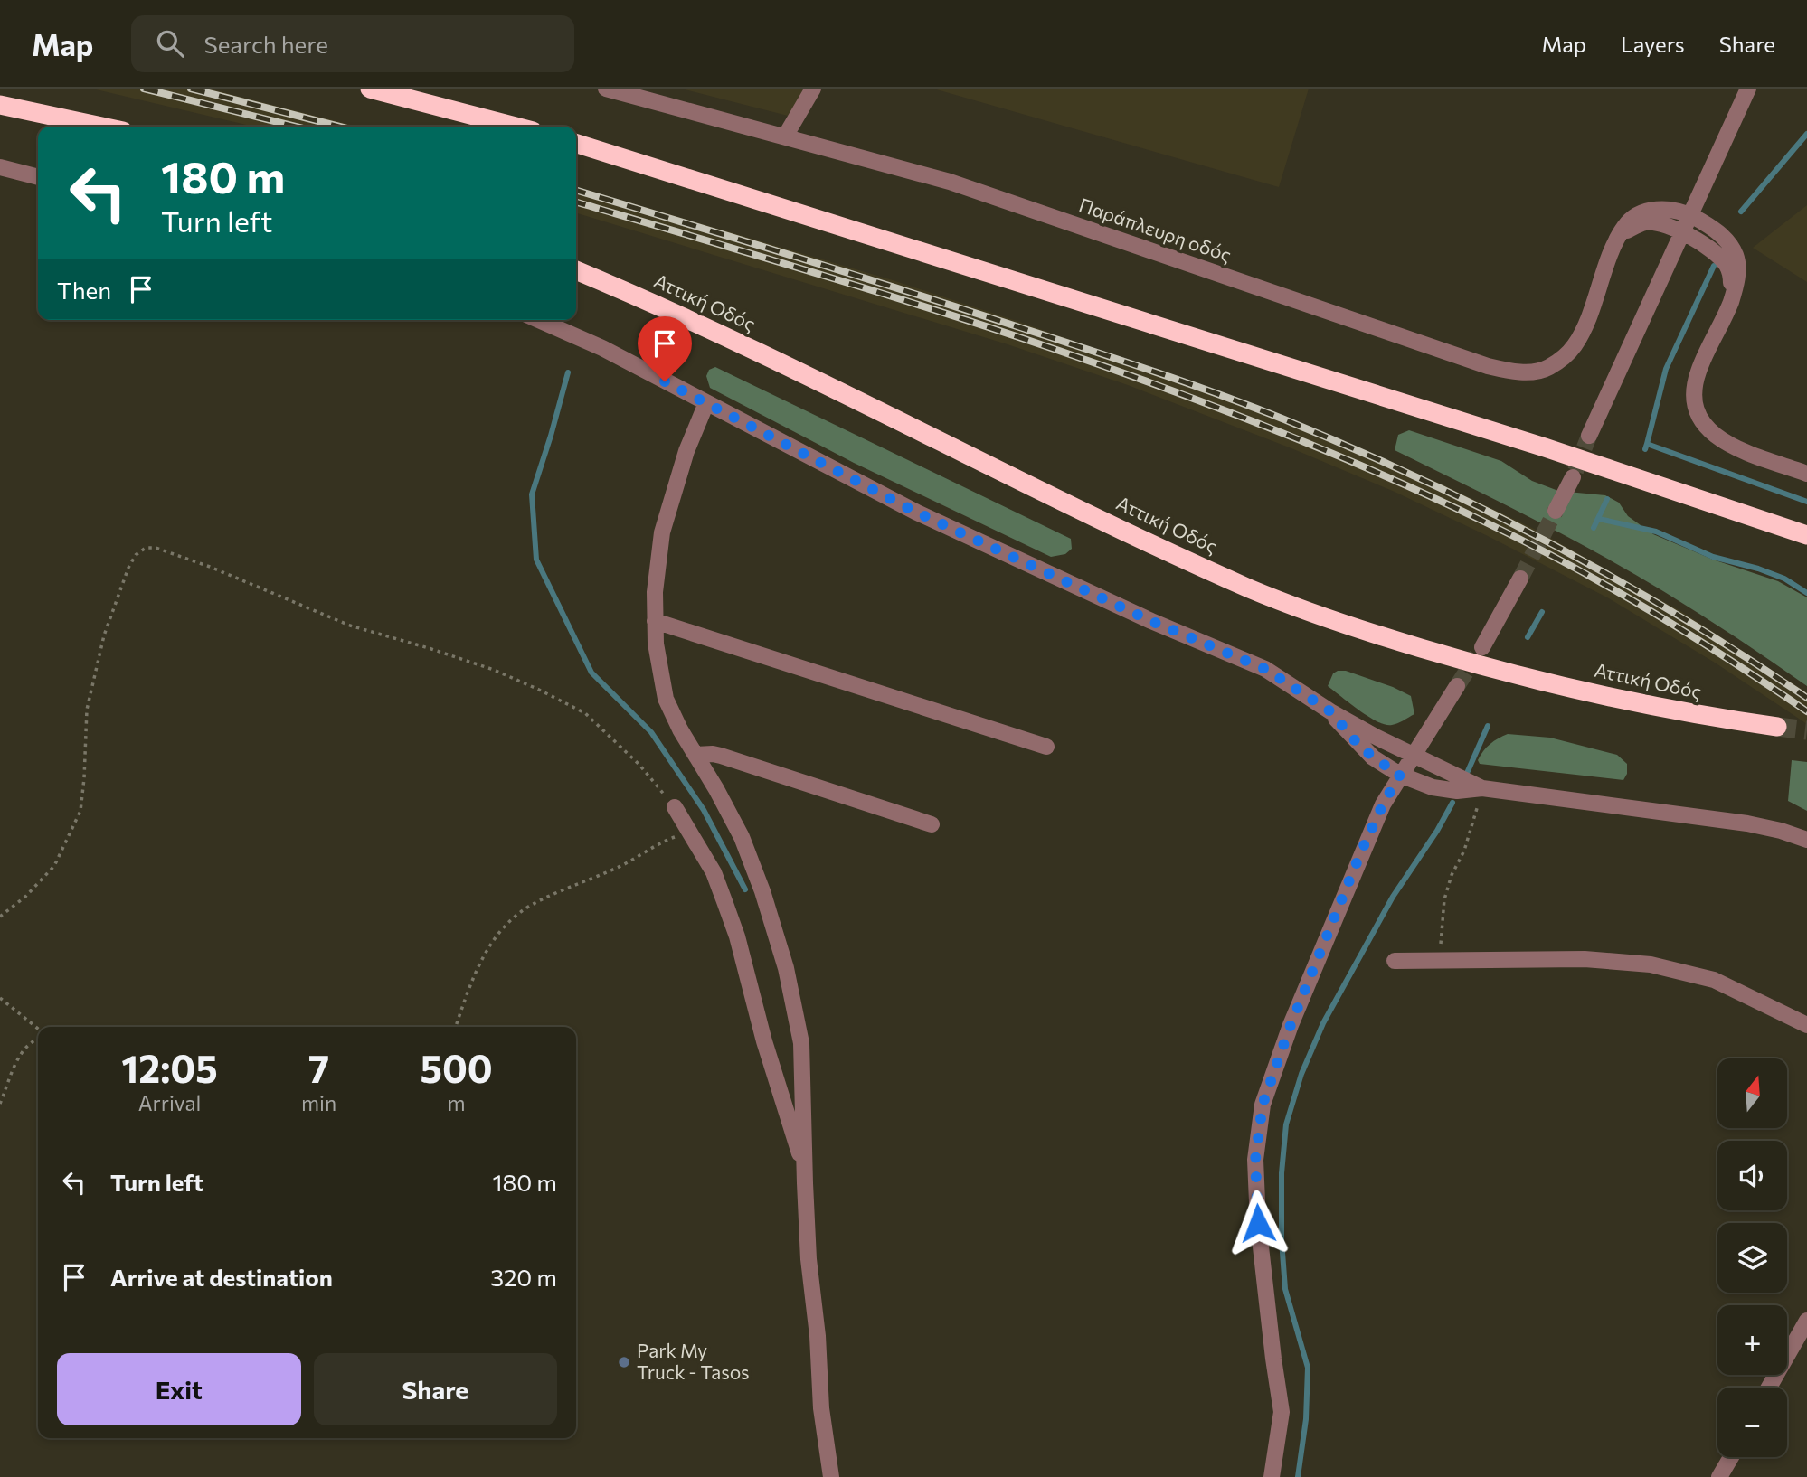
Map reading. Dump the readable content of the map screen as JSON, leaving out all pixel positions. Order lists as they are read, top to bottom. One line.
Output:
{"streets":{"highway":["Αττική Οδός"],"street":["Παράπλευρη οδός"]},"places":["Park My Truck - Tasos"],"north":"top","page":{"header":"Map","search":"Search here","nav":["Map","Layers","Share"],"turn":["180 m","Turn left"],"then":"Then","eta":["12:05","Arrival","7","min","500","m"],"map_buttons":["+","−"],"list":[{"name":"Turn left","value":"180 m"},{"name":"Arrive at destination","value":"320 m"}],"buttons":["Exit","Share"]}}
